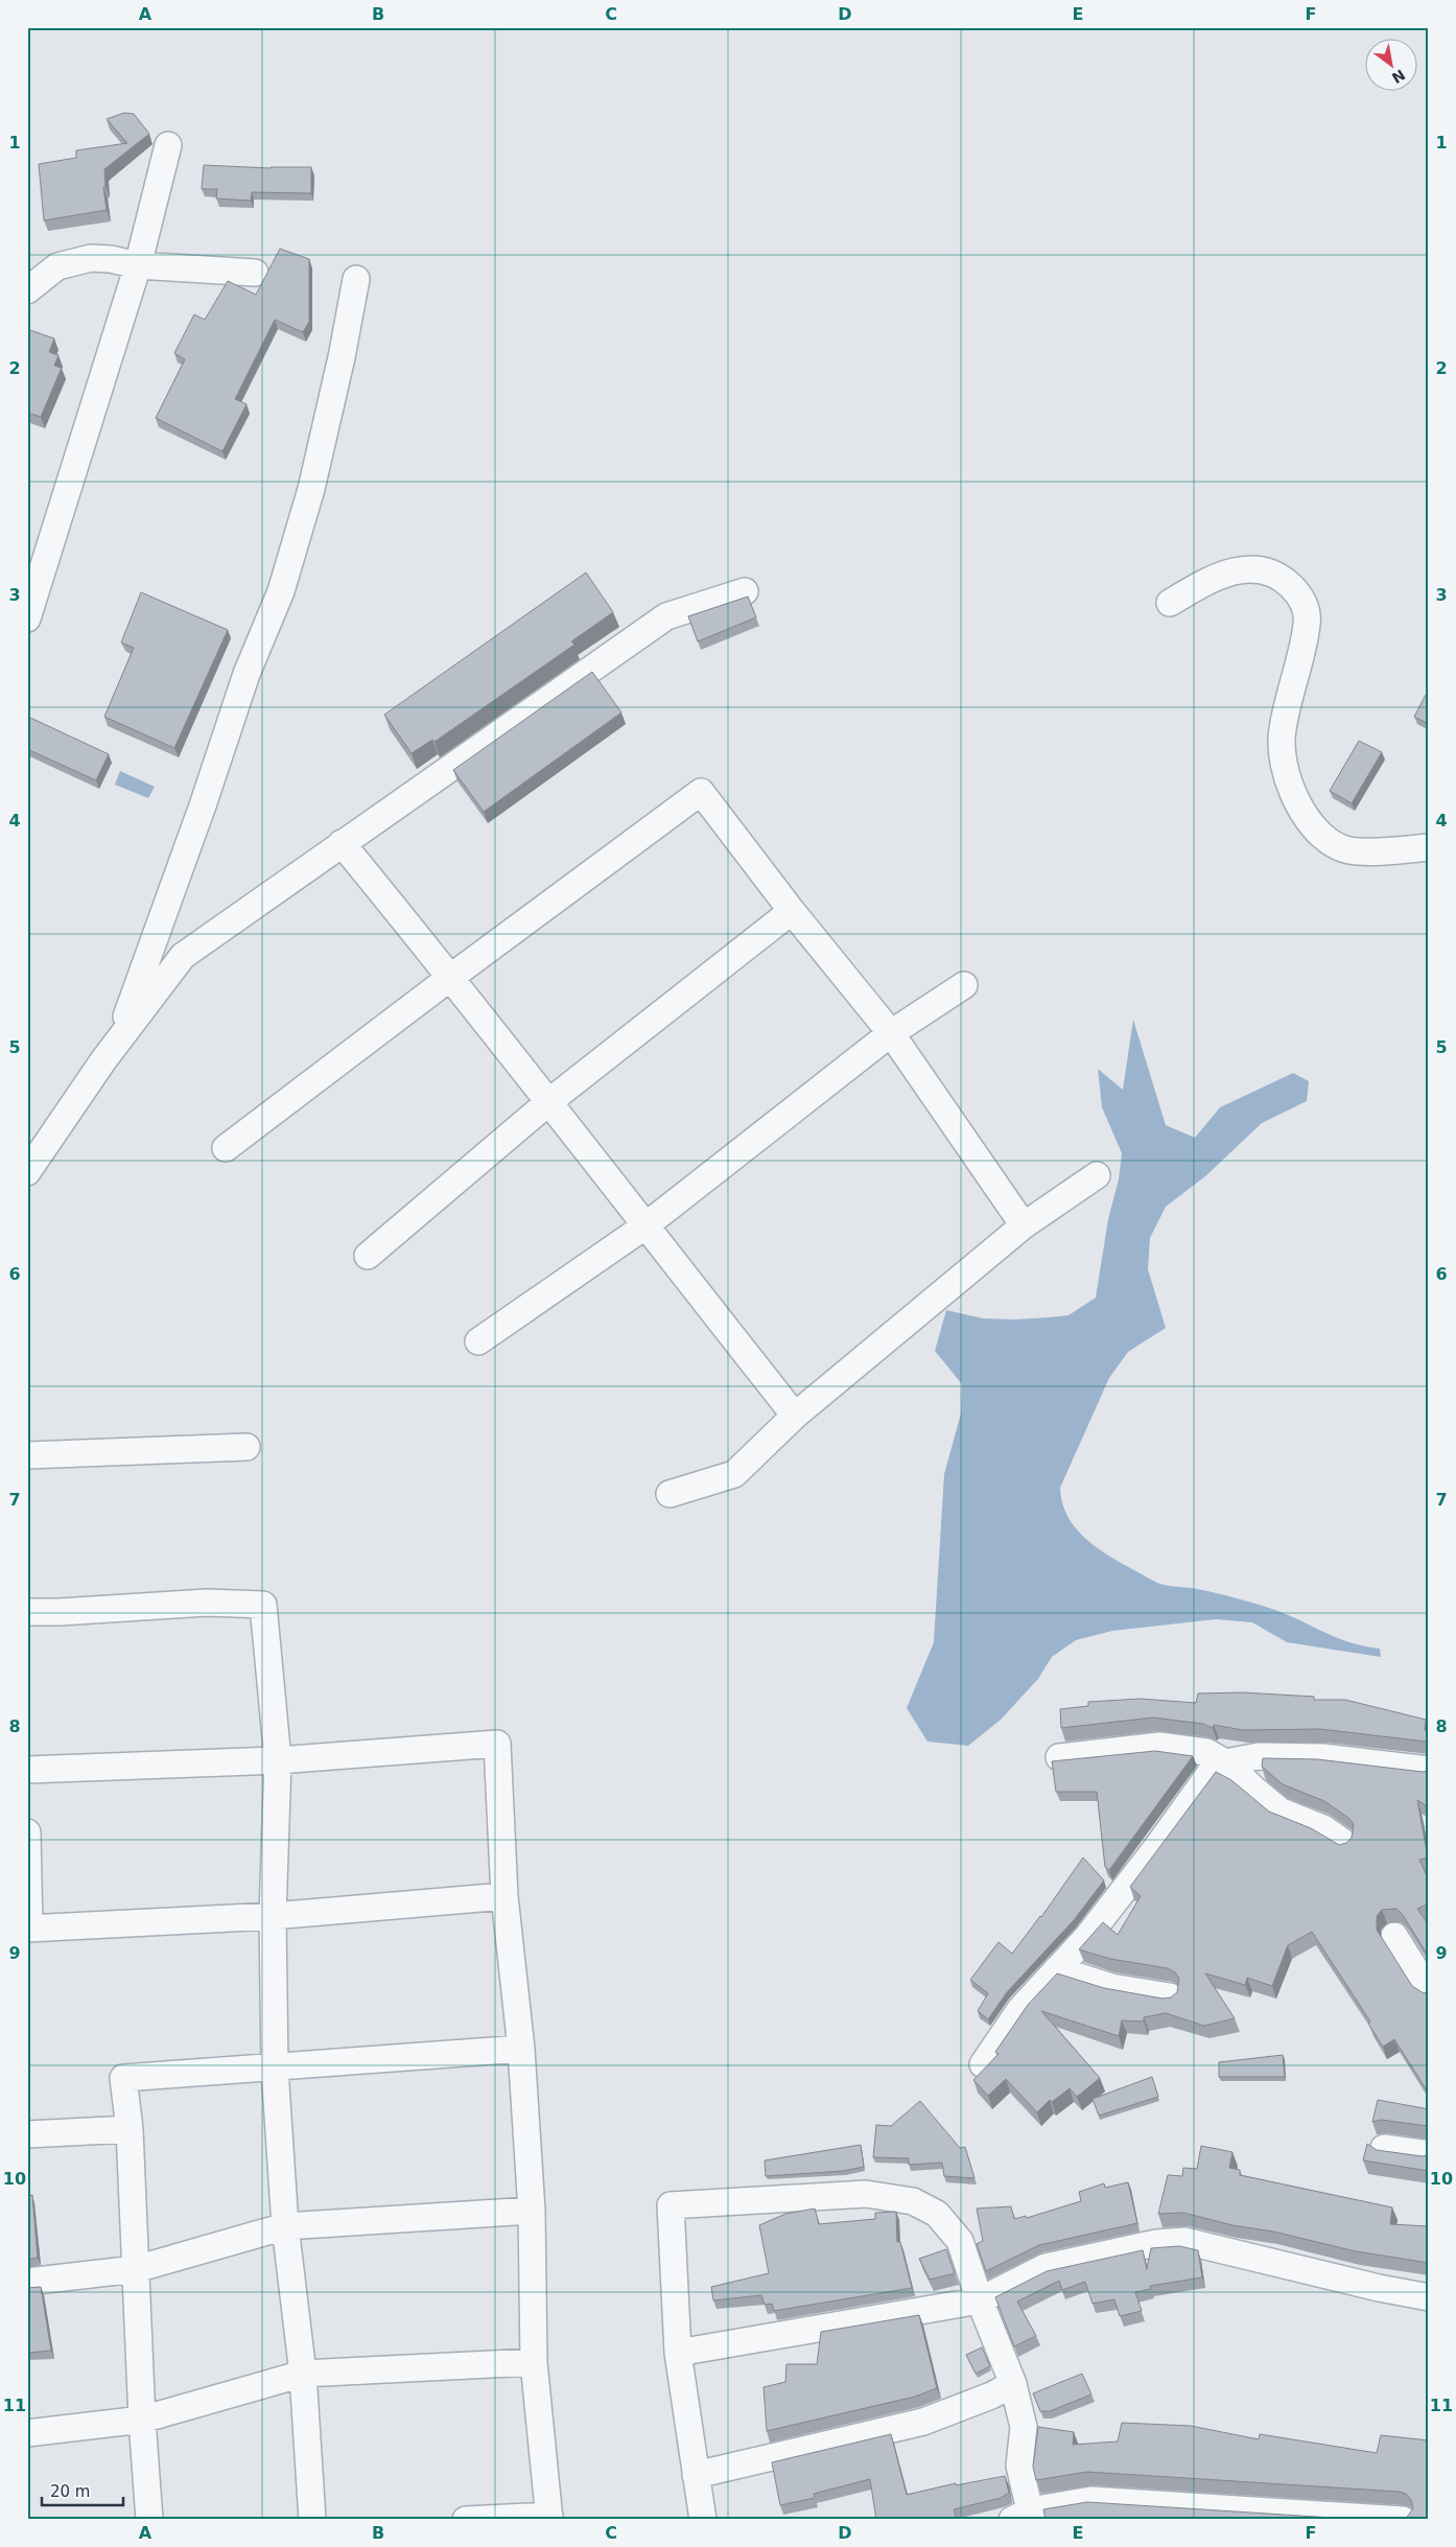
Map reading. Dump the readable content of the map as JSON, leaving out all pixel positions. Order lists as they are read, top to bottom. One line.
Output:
{"scale_bar":"20 m","north":"bottom right","grid":{"columns":["A","B","C","D","E","F"],"rows":["1","2","3","4","5","6","7","8","9","10","11"]}}
